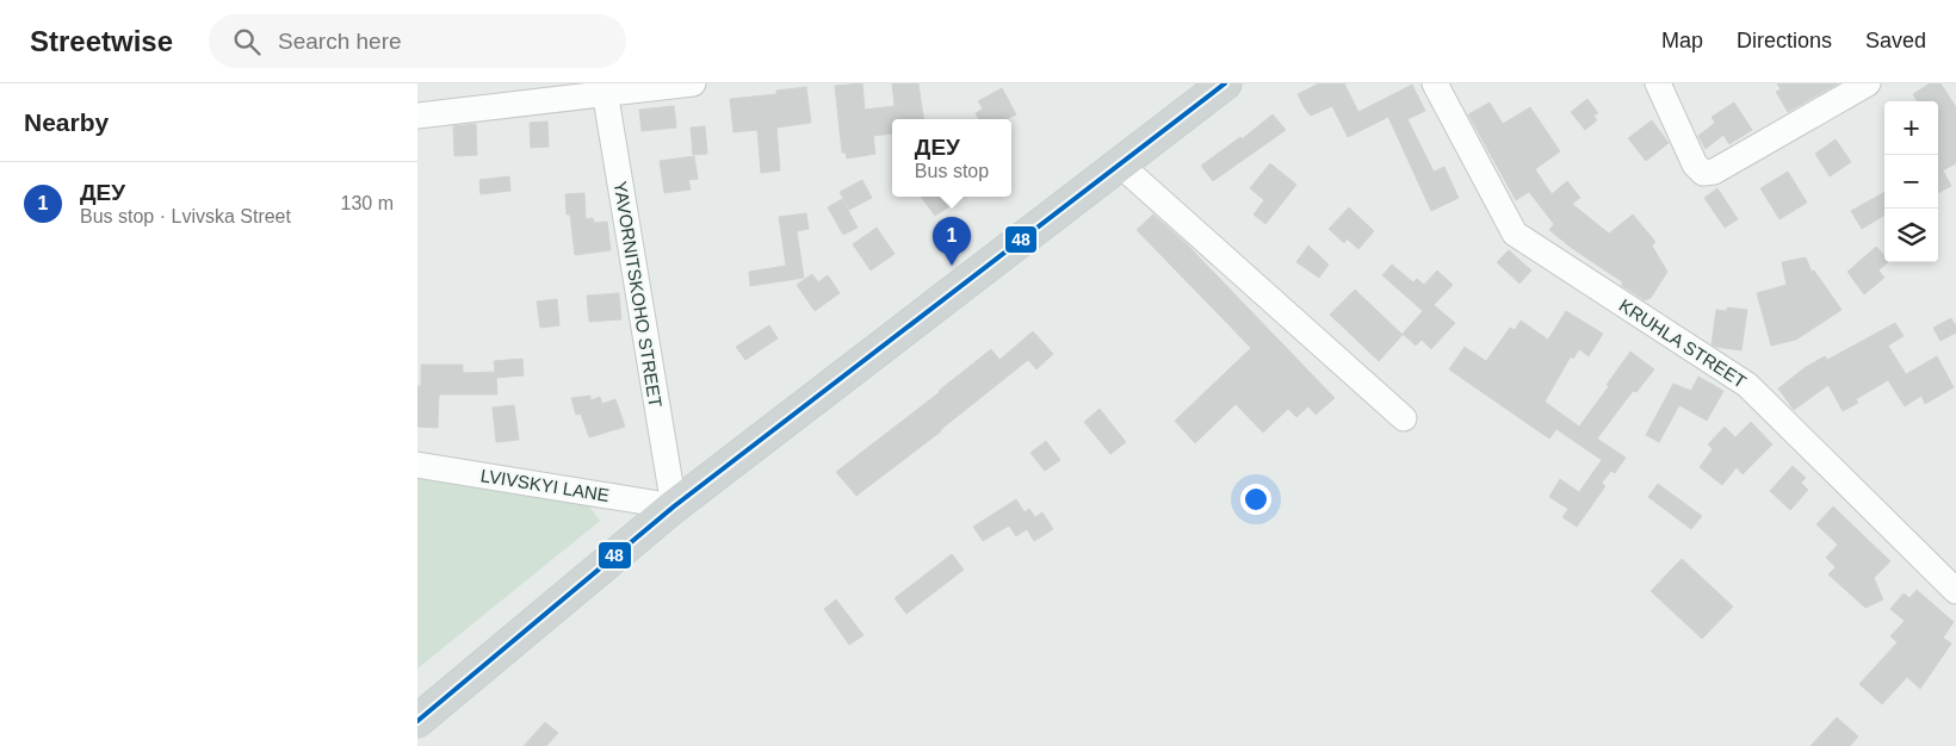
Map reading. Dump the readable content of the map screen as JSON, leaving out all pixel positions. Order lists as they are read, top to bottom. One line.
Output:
{"streets":{"street":["YAVORNITSKOHO STREET","KRUHLA STREET","LVIVSKYI LANE"]},"crossings":[["YAVORNITSKOHO STREET","LVIVSKYI LANE"]],"lines":["transit line 48"],"page":{"header":"Streetwise","search":"Search here","nav":["Map","Directions","Saved"],"heading":"Nearby","map_buttons":["+","−"],"popup":["ДЕУ","Bus stop"],"list":[{"mark":"1","name":"ДЕУ","note":"Bus stop · Lvivska Street","value":"130 m"}],"pins":"1"}}
